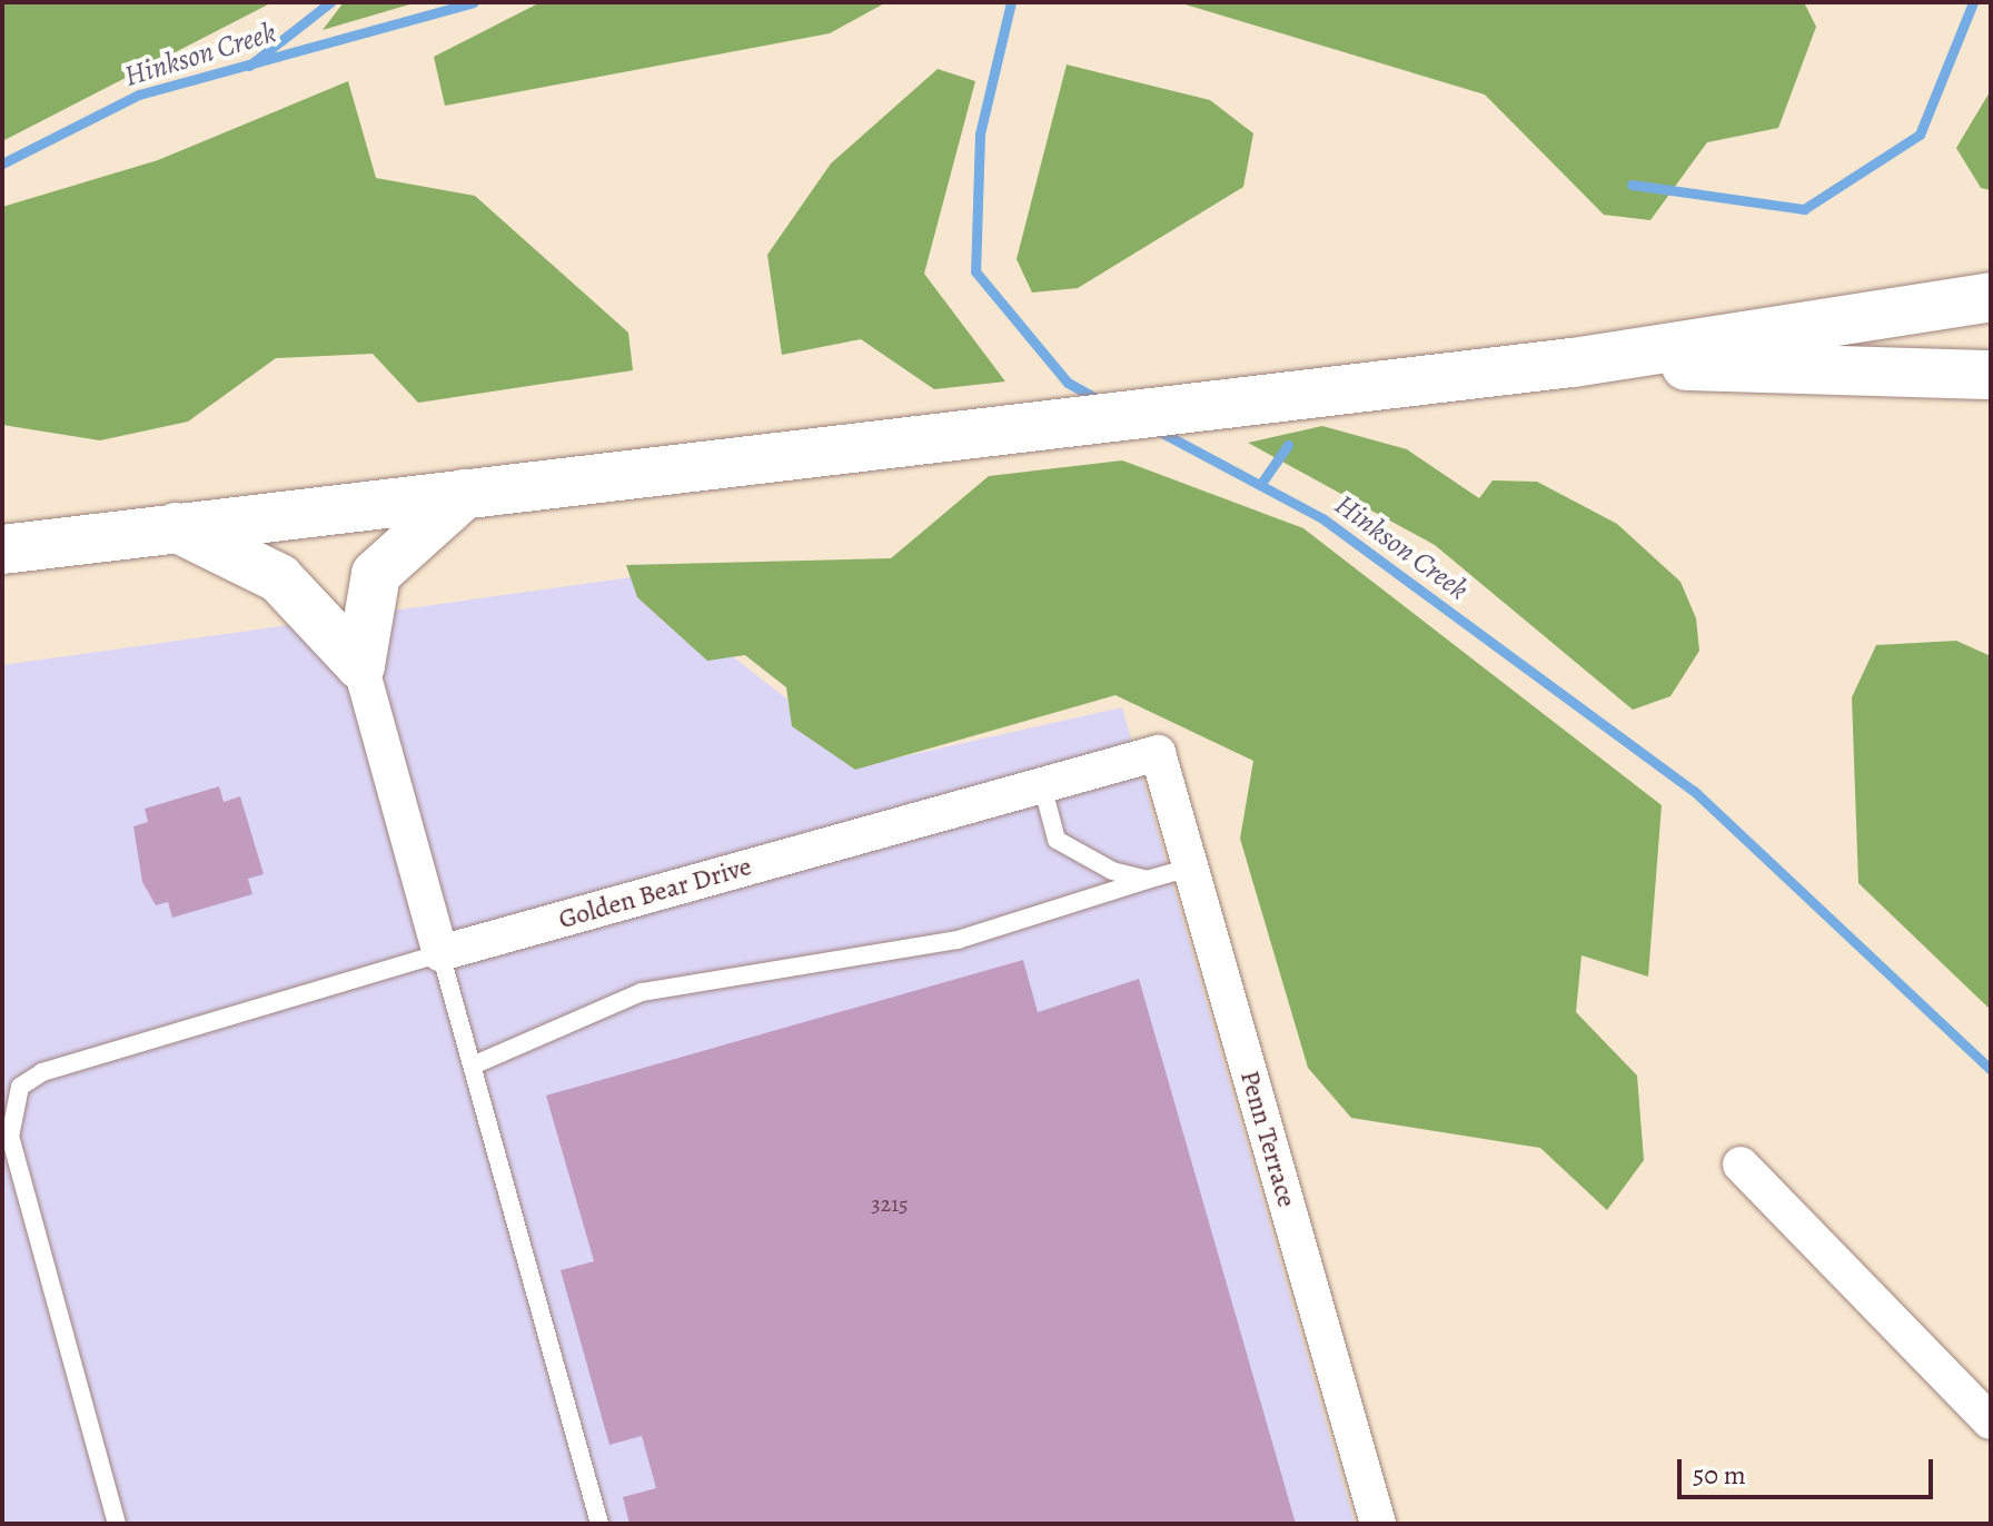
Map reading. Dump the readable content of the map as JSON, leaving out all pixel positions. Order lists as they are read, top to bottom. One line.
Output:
{"streets":{"street":["Golden Bear Drive","Penn Terrace"]},"crossings":[["Golden Bear Drive","Penn Terrace"]],"water":["Hinkson Creek"],"house_numbers":["3215"],"scale_bar":"50 m"}
